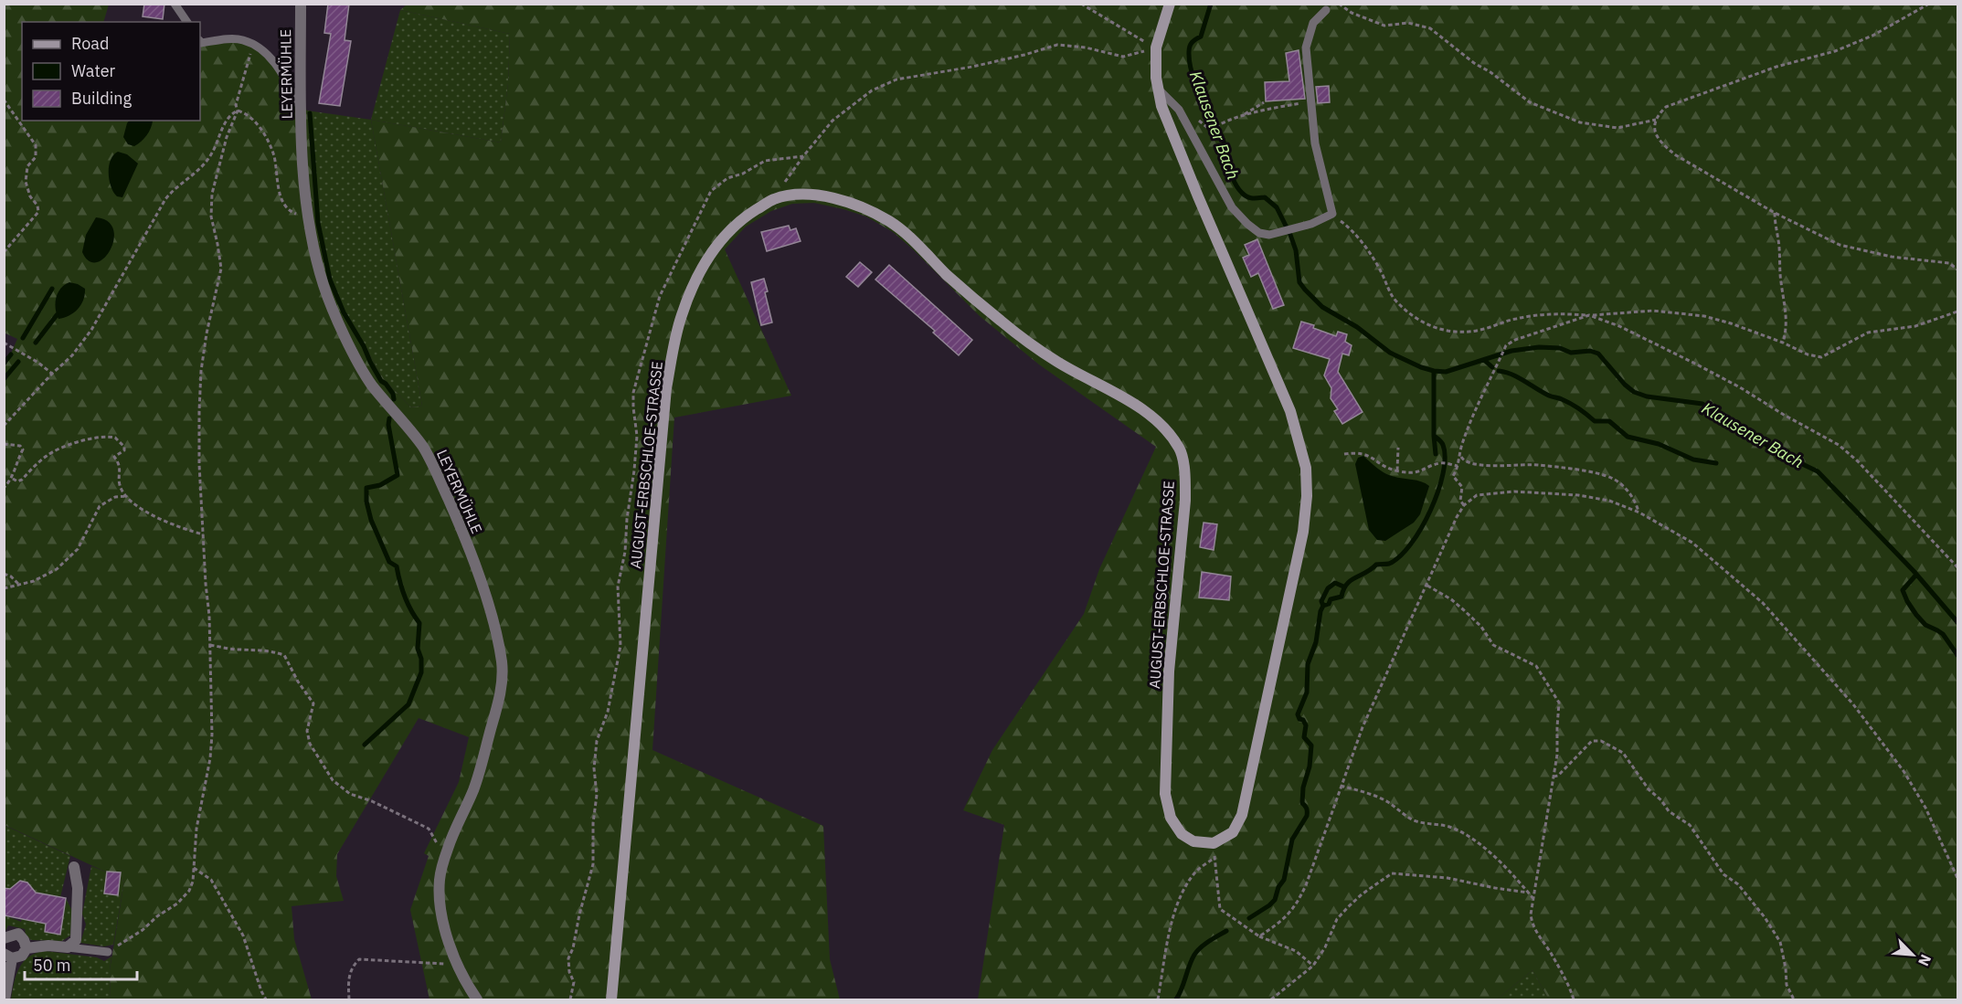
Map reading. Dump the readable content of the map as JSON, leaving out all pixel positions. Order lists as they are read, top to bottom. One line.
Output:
{"streets":{"main road":["AUGUST-ERBSCHLOE-STRASSE"],"street":["LEYERMÜHLE"]},"water":["Klausener Bach"],"legend":["Road","Water","Building"],"scale_bar":"50 m","north":"bottom right"}
